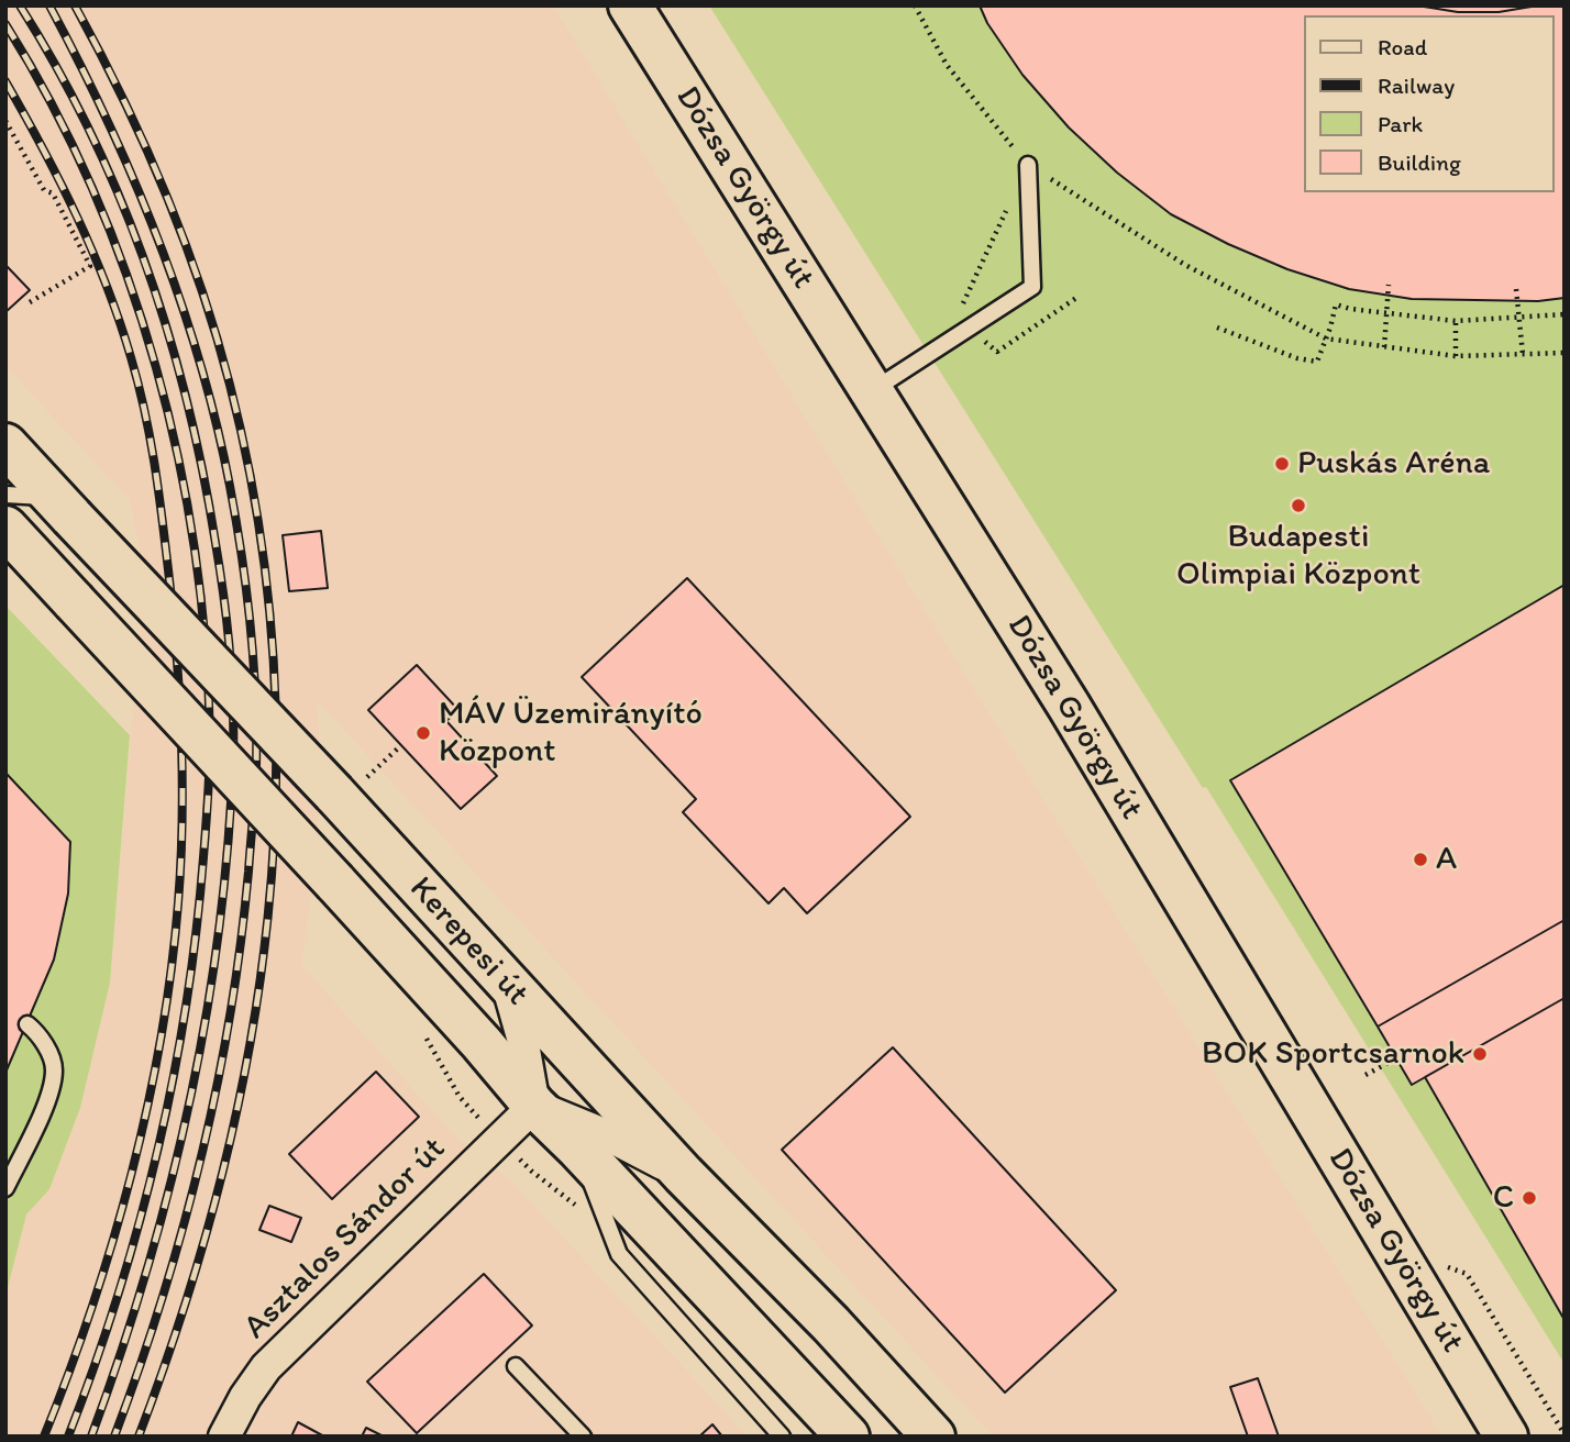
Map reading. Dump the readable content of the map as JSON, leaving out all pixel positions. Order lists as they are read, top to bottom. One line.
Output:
{"streets":{"main road":["Dózsa György út","Kerepesi út"],"street":["Asztalos Sándor út"]},"crossings":[["Kerepesi út","Asztalos Sándor út"]],"places":["Puskás Aréna","Budapesti Olimpiai Központ","MÁV Üzemirányító Központ","A","BOK Sportcsarnok","C"],"legend":["Road","Railway","Park","Building"]}
